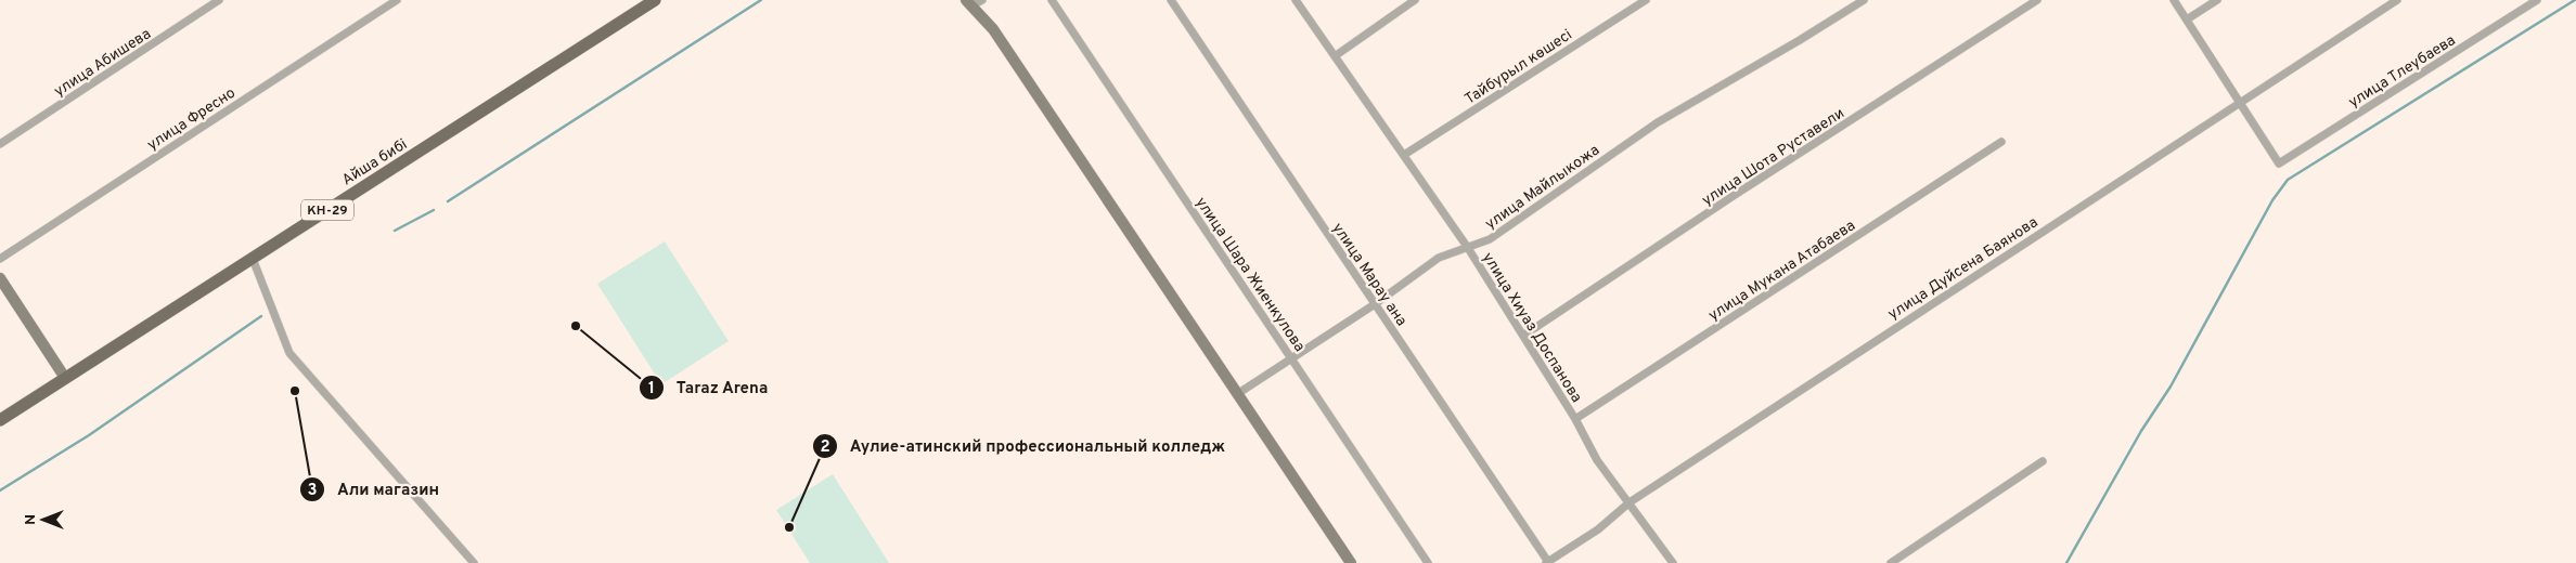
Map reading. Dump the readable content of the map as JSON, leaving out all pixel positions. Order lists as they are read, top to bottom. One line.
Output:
{"streets":{"main road":["Айша бибі","КН-29"],"street":["улица Абишева","Тайбурыл көшесі","улица Тлеубаева","улица Фресно","улица Шота Руставели","улица Майлыкожа","улица Дуйсена Баянова","улица Мукана Атабаева","улица Шара Жиенкулова","улица Марау ана","улица Хиуаз Доспанова"]},"crossings":[["Тайбурыл көшесі","улица Хиуаз Доспанова"],["улица Тлеубаева","улица Дуйсена Баянова"],["улица Шота Руставели","улица Хиуаз Доспанова"],["улица Майлыкожа","улица Шара Жиенкулова"],["улица Майлыкожа","улица Марау ана"],["улица Майлыкожа","улица Хиуаз Доспанова"],["улица Дуйсена Баянова","улица Марау ана"],["улица Дуйсена Баянова","улица Хиуаз Доспанова"],["улица Мукана Атабаева","улица Хиуаз Доспанова"]],"places":["Taraz Arena","Али магазин","Аулие-атинский профессиональный колледж"],"north":"left"}
